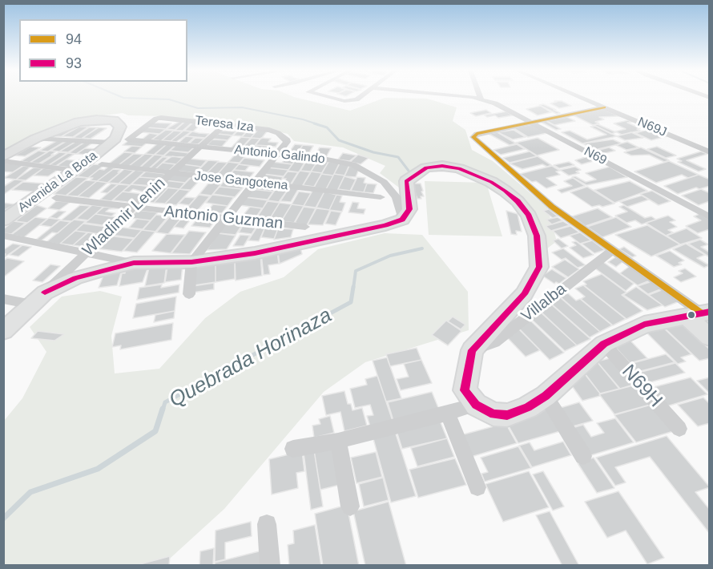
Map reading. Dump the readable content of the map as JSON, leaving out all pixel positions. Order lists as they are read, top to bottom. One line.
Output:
{"streets":{"street":["Teresa Iza","N69J","Antonio Galindo","N69","Jose Gangotena","Avenida La Bota","Wladimir Lenin","Antonio Guzman","Villalba","N69H"]},"crossings":[["Teresa Iza","Antonio Galindo"],["Teresa Iza","Wladimir Lenin"],["Antonio Galindo","Wladimir Lenin"],["Jose Gangotena","Wladimir Lenin"],["Wladimir Lenin","Antonio Guzman"]],"water":["Quebrada Horinaza"],"lines":["transit line 94","transit line 93"],"legend":["94","93"]}
